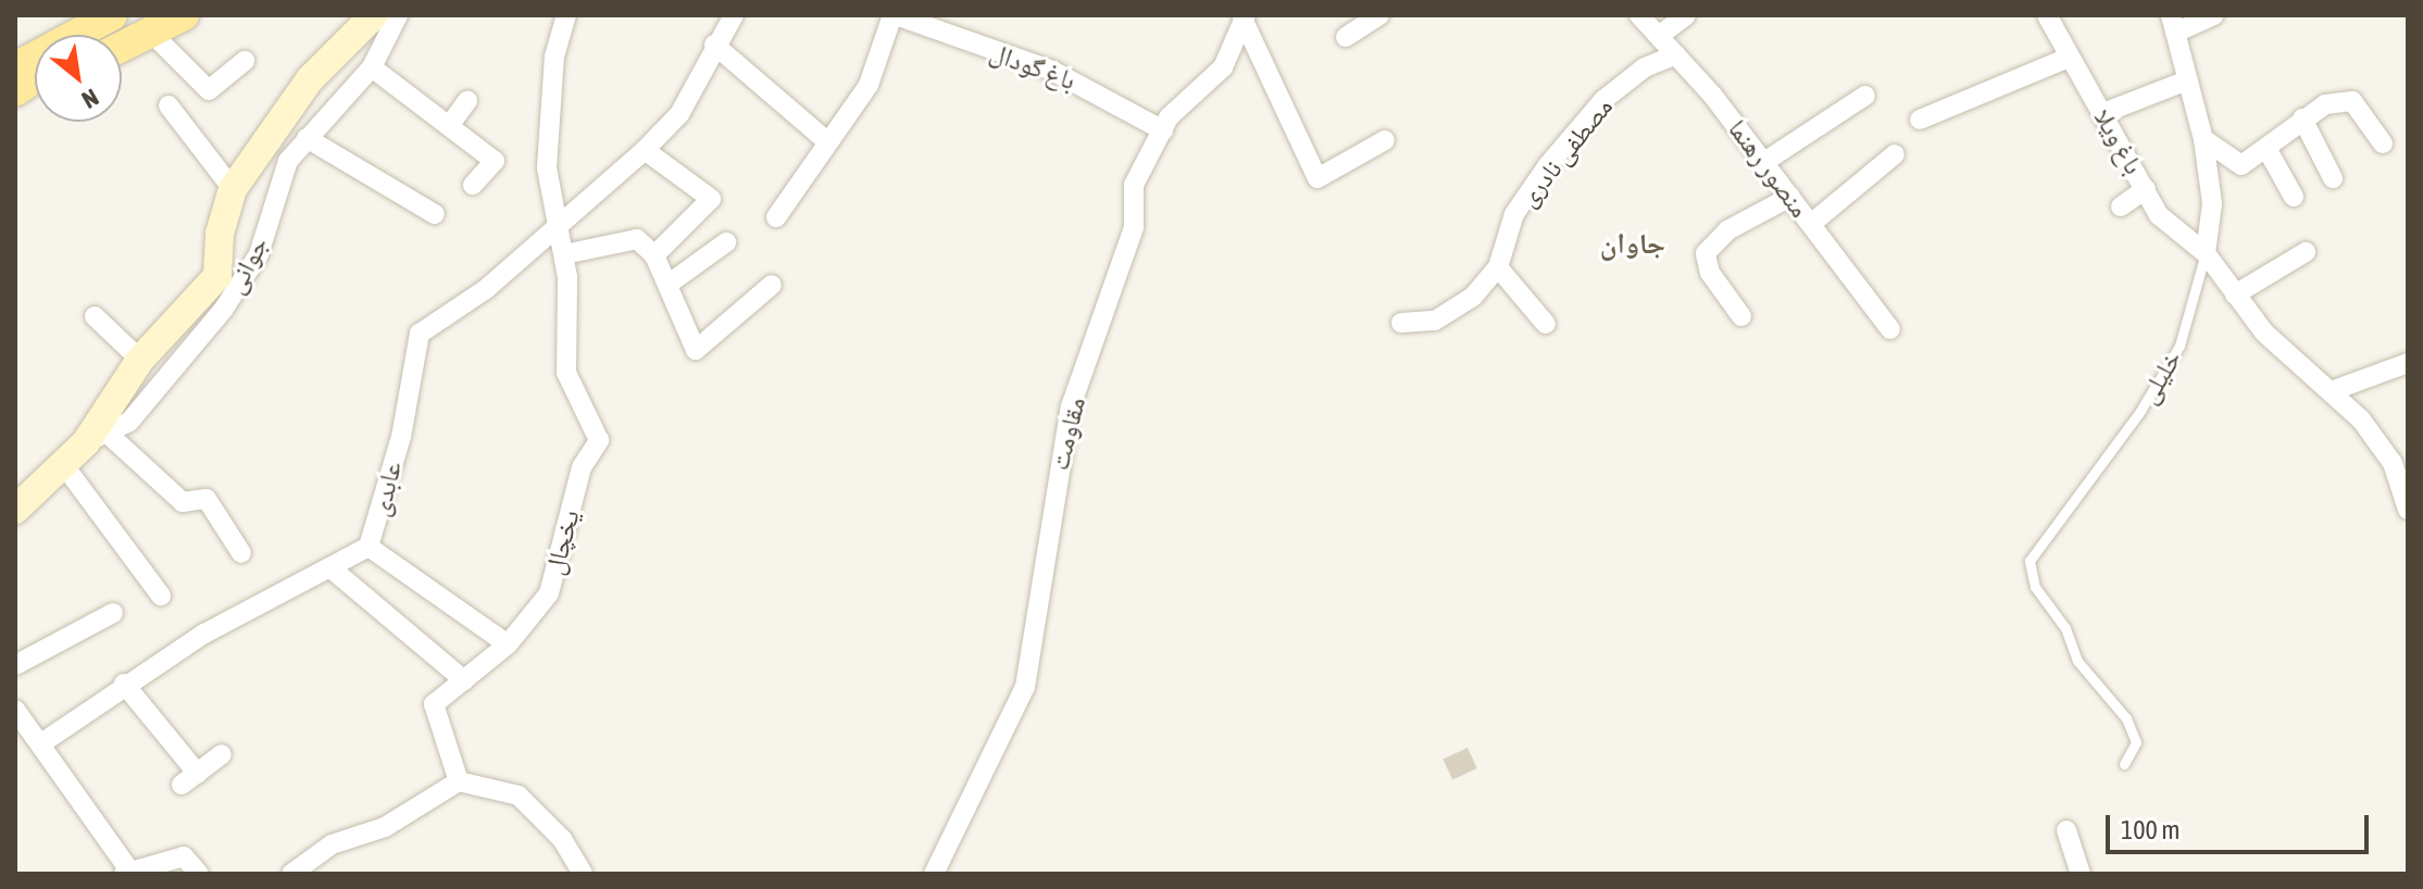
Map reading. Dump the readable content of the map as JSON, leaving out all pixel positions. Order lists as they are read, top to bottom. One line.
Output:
{"streets":{"street":["باغ گودال","باغ ویلا","مصطفی نادری","منصور رهنما","جوانی","مقاومت","عابدی","یخچال"],"lane":["خلیلی"]},"crossings":[["باغ گودال","مقاومت"],["باغ ویلا","خلیلی"],["مصطفی نادری","منصور رهنما"],["عابدی","یخچال"]],"districts":["جاوان"],"scale_bar":"100 m","north":"bottom right"}
